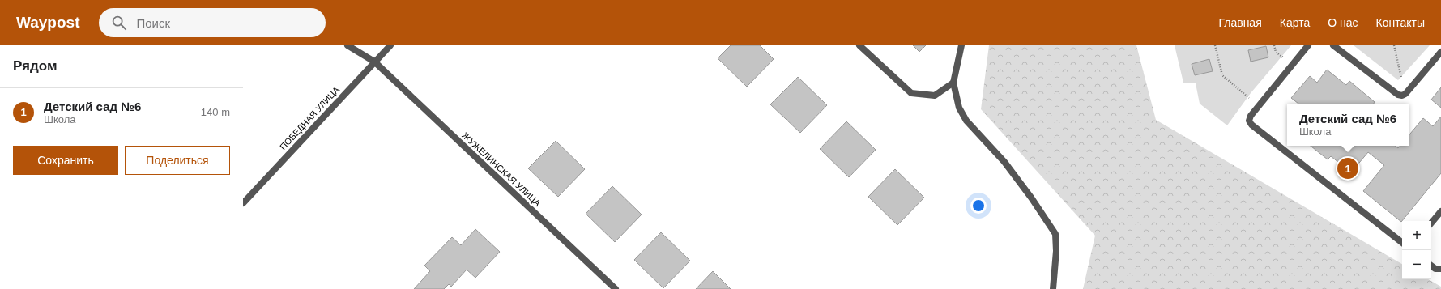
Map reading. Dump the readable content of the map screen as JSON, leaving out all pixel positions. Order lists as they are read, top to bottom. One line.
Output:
{"streets":{"street":["ПОБЕДНАЯ УЛИЦА","ЖУЖЕЛИНСКАЯ УЛИЦА"]},"crossings":[["ПОБЕДНАЯ УЛИЦА","ЖУЖЕЛИНСКАЯ УЛИЦА"]],"page":{"header":"Waypost","search":"Поиск","nav":["Главная","Карта","О нас","Контакты"],"heading":"Рядом","list":[{"mark":"1","name":"Детский сад №6","note":"Школа","value":"140 m"}],"popup":["Детский сад №6","Школа"],"buttons":["Сохранить","Поделиться"],"pins":"1","map_buttons":["+","−"]}}
